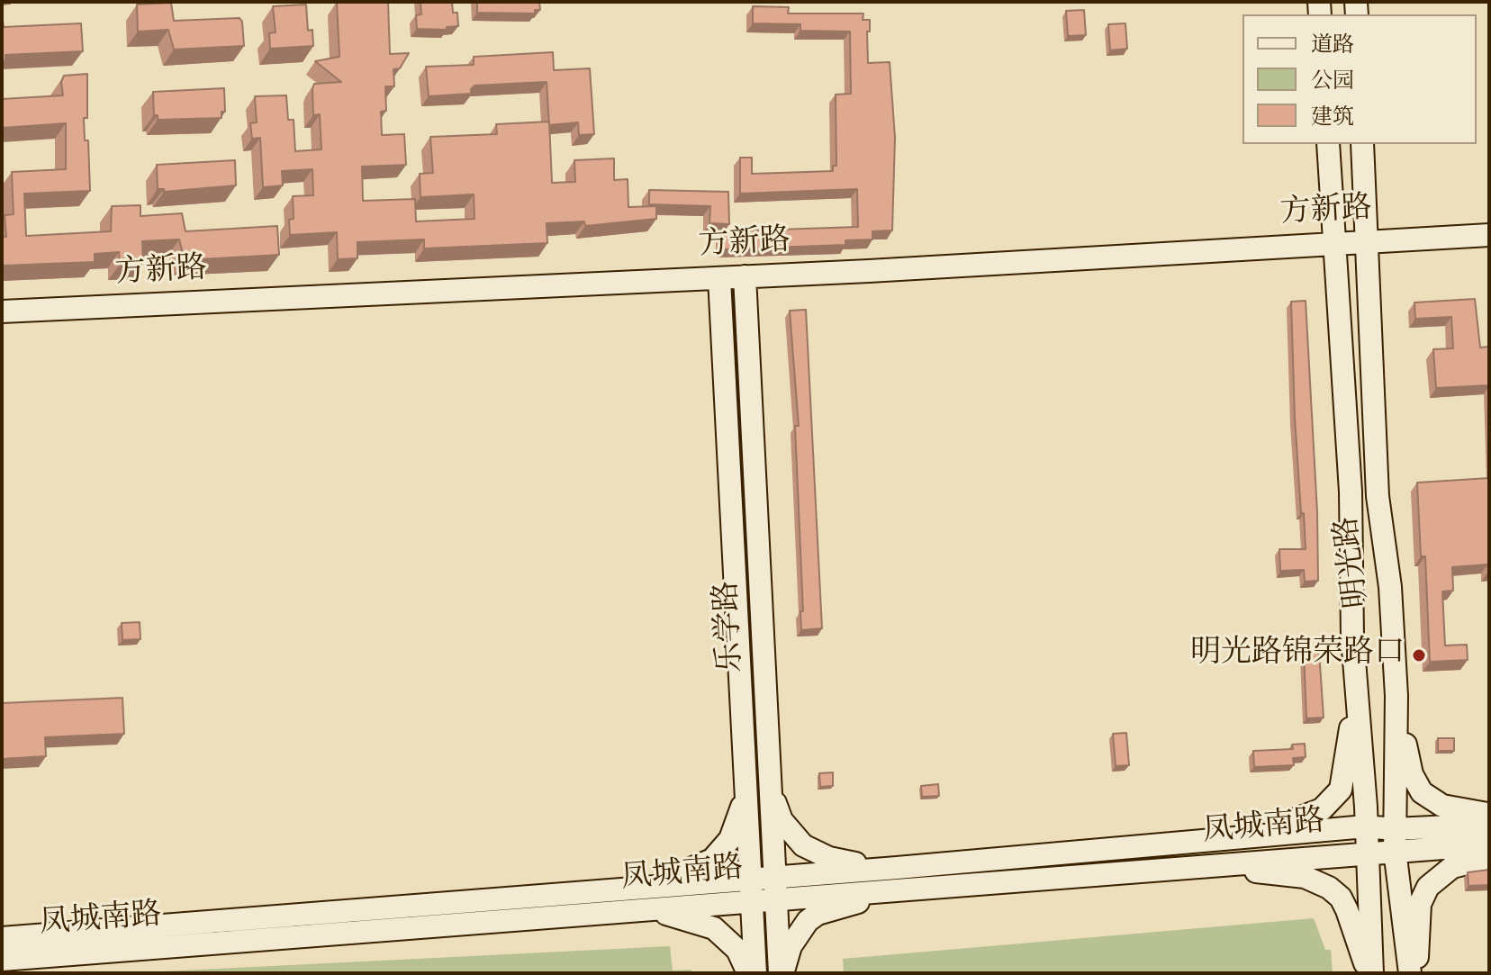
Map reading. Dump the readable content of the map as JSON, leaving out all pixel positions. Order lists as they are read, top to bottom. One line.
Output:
{"streets":{"street":["方新路","明光路","乐学路","凤城南路"]},"crossings":[["方新路","明光路"],["方新路","乐学路"],["明光路","凤城南路"],["乐学路","凤城南路"]],"places":["明光路锦荣路口"],"legend":["道路","公园","建筑"]}
